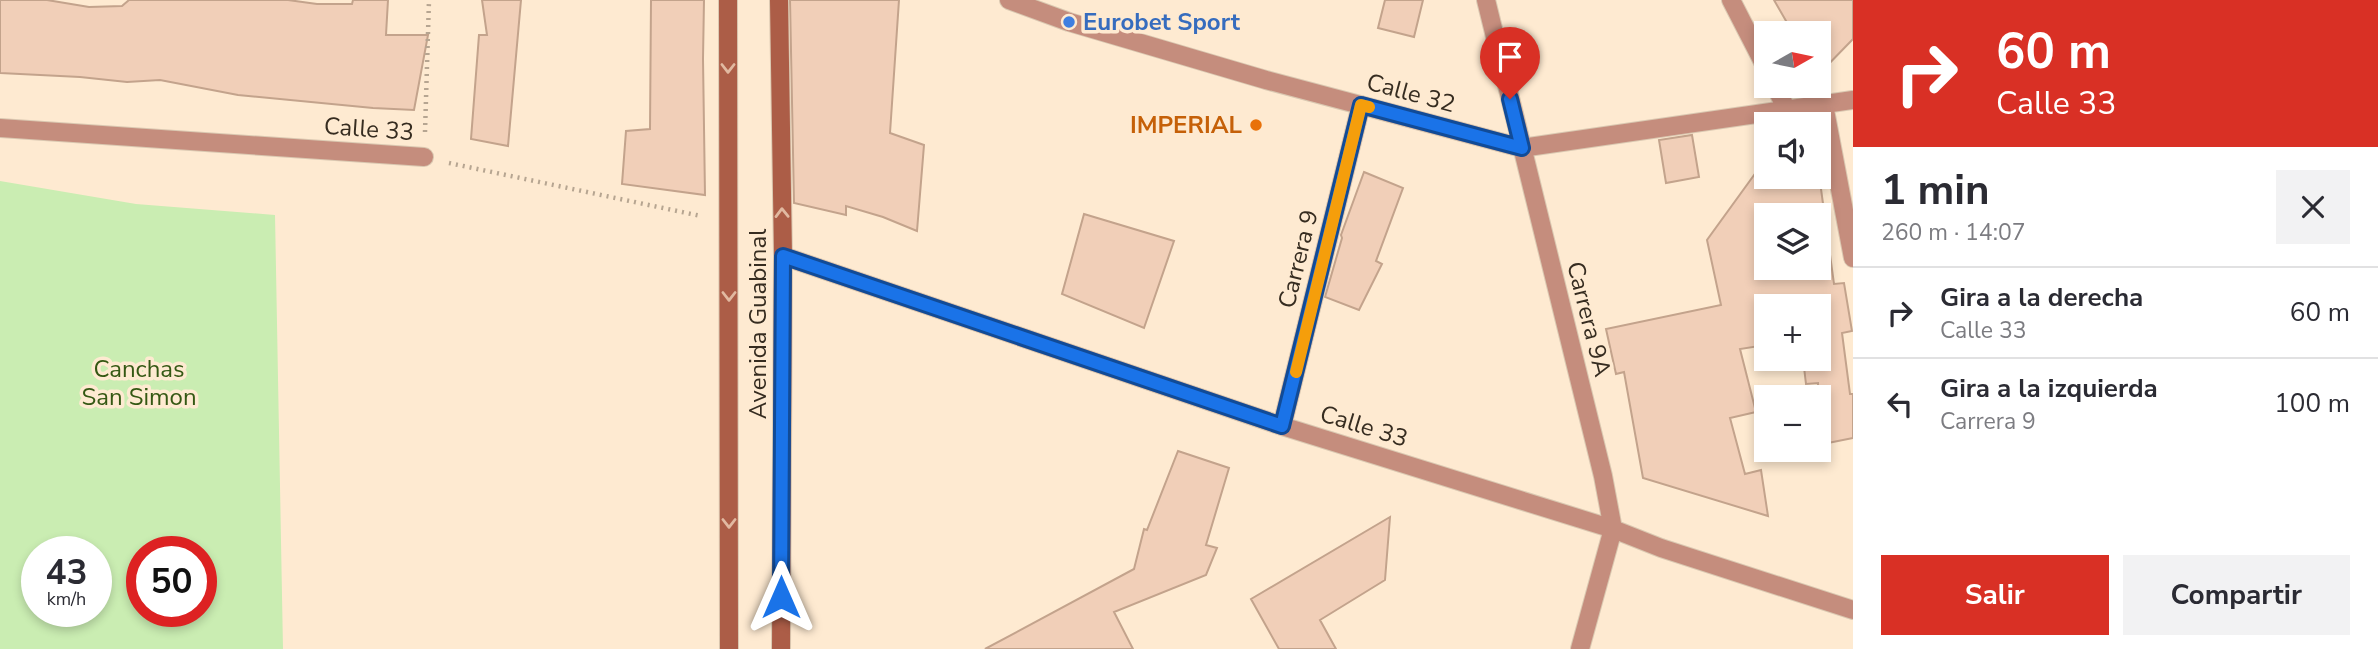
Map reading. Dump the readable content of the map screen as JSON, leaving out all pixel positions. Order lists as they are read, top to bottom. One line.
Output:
{"streets":{"main road":["Avenida Guabinal"],"street":["Calle 32","Calle 33","Carrera 9","Carrera 9A"]},"crossings":[["Calle 32","Carrera 9"],["Calle 32","Carrera 9A"],["Calle 33","Carrera 9"],["Calle 33","Carrera 9A"],["Calle 33","Avenida Guabinal"]],"parks":["Canchas San Simon"],"places":["Eurobet Sport","IMPERIAL"],"north":"right","page":{"turn":["60 m","Calle 33"],"map_buttons":["+","−"],"heading":["1 min","260 m · 14:07"],"list":[{"name":"Gira a la derecha","note":"Calle 33","value":"60 m"},{"name":"Gira a la izquierda","note":"Carrera 9","value":"100 m"}],"speed":"43 km/h","limit":"50","buttons":["Salir","Compartir"]}}
